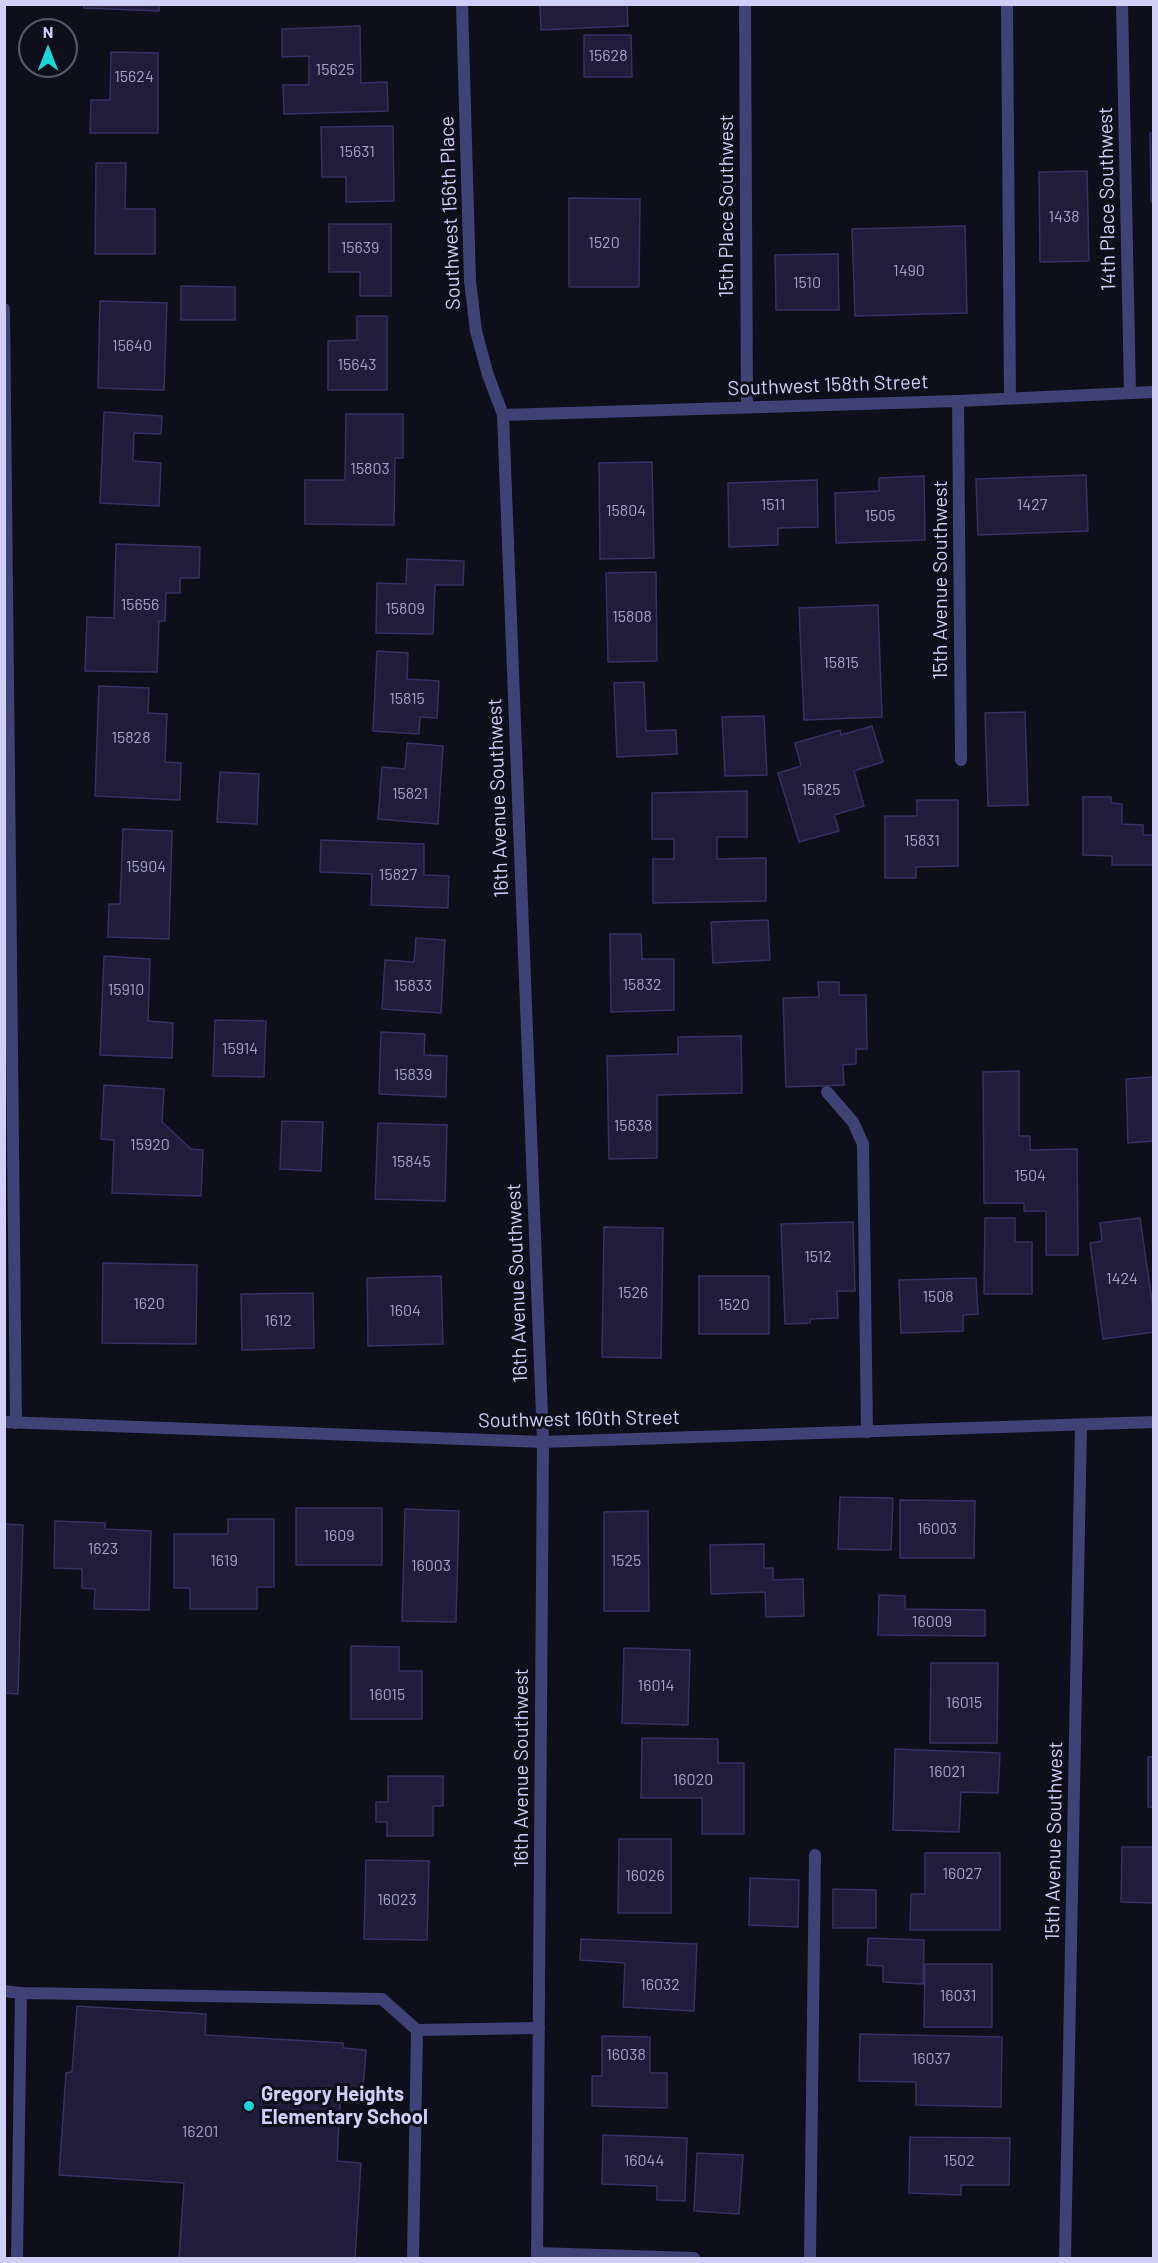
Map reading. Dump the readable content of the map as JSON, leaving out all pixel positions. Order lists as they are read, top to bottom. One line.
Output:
{"streets":{"street":["14th Place Southwest","15th Place Southwest","Southwest 156th Place","Southwest 158th Street","15th Avenue Southwest","16th Avenue Southwest","Southwest 160th Street"]},"crossings":[["14th Place Southwest","Southwest 158th Street"],["15th Place Southwest","Southwest 158th Street"],["Southwest 156th Place","Southwest 158th Street"],["Southwest 156th Place","16th Avenue Southwest"],["Southwest 158th Street","15th Avenue Southwest"],["Southwest 158th Street","16th Avenue Southwest"],["15th Avenue Southwest","Southwest 160th Street"],["16th Avenue Southwest","Southwest 160th Street"]],"places":["Gregory Heights Elementary School"],"house_numbers":["15628","15625","15624","15631","1438","1520","15639","1490","1510","15640","15643","15803","1511","1427","15804","1505","15656","15809","15808","15815","15815","15828","15825","15821","15831","15904","15827","15832","15833","15910","15914","15839","15838","15920","15845","1504","1512","1424","1526","1508","1620","1520","1604","1612","16003","1609","1623","1619","1525","16003","16009","16014","16015","16015","16021","16020","16027","16026","16023","16032","16031","16038","16037","16201","16044","1502"],"north":"top"}
